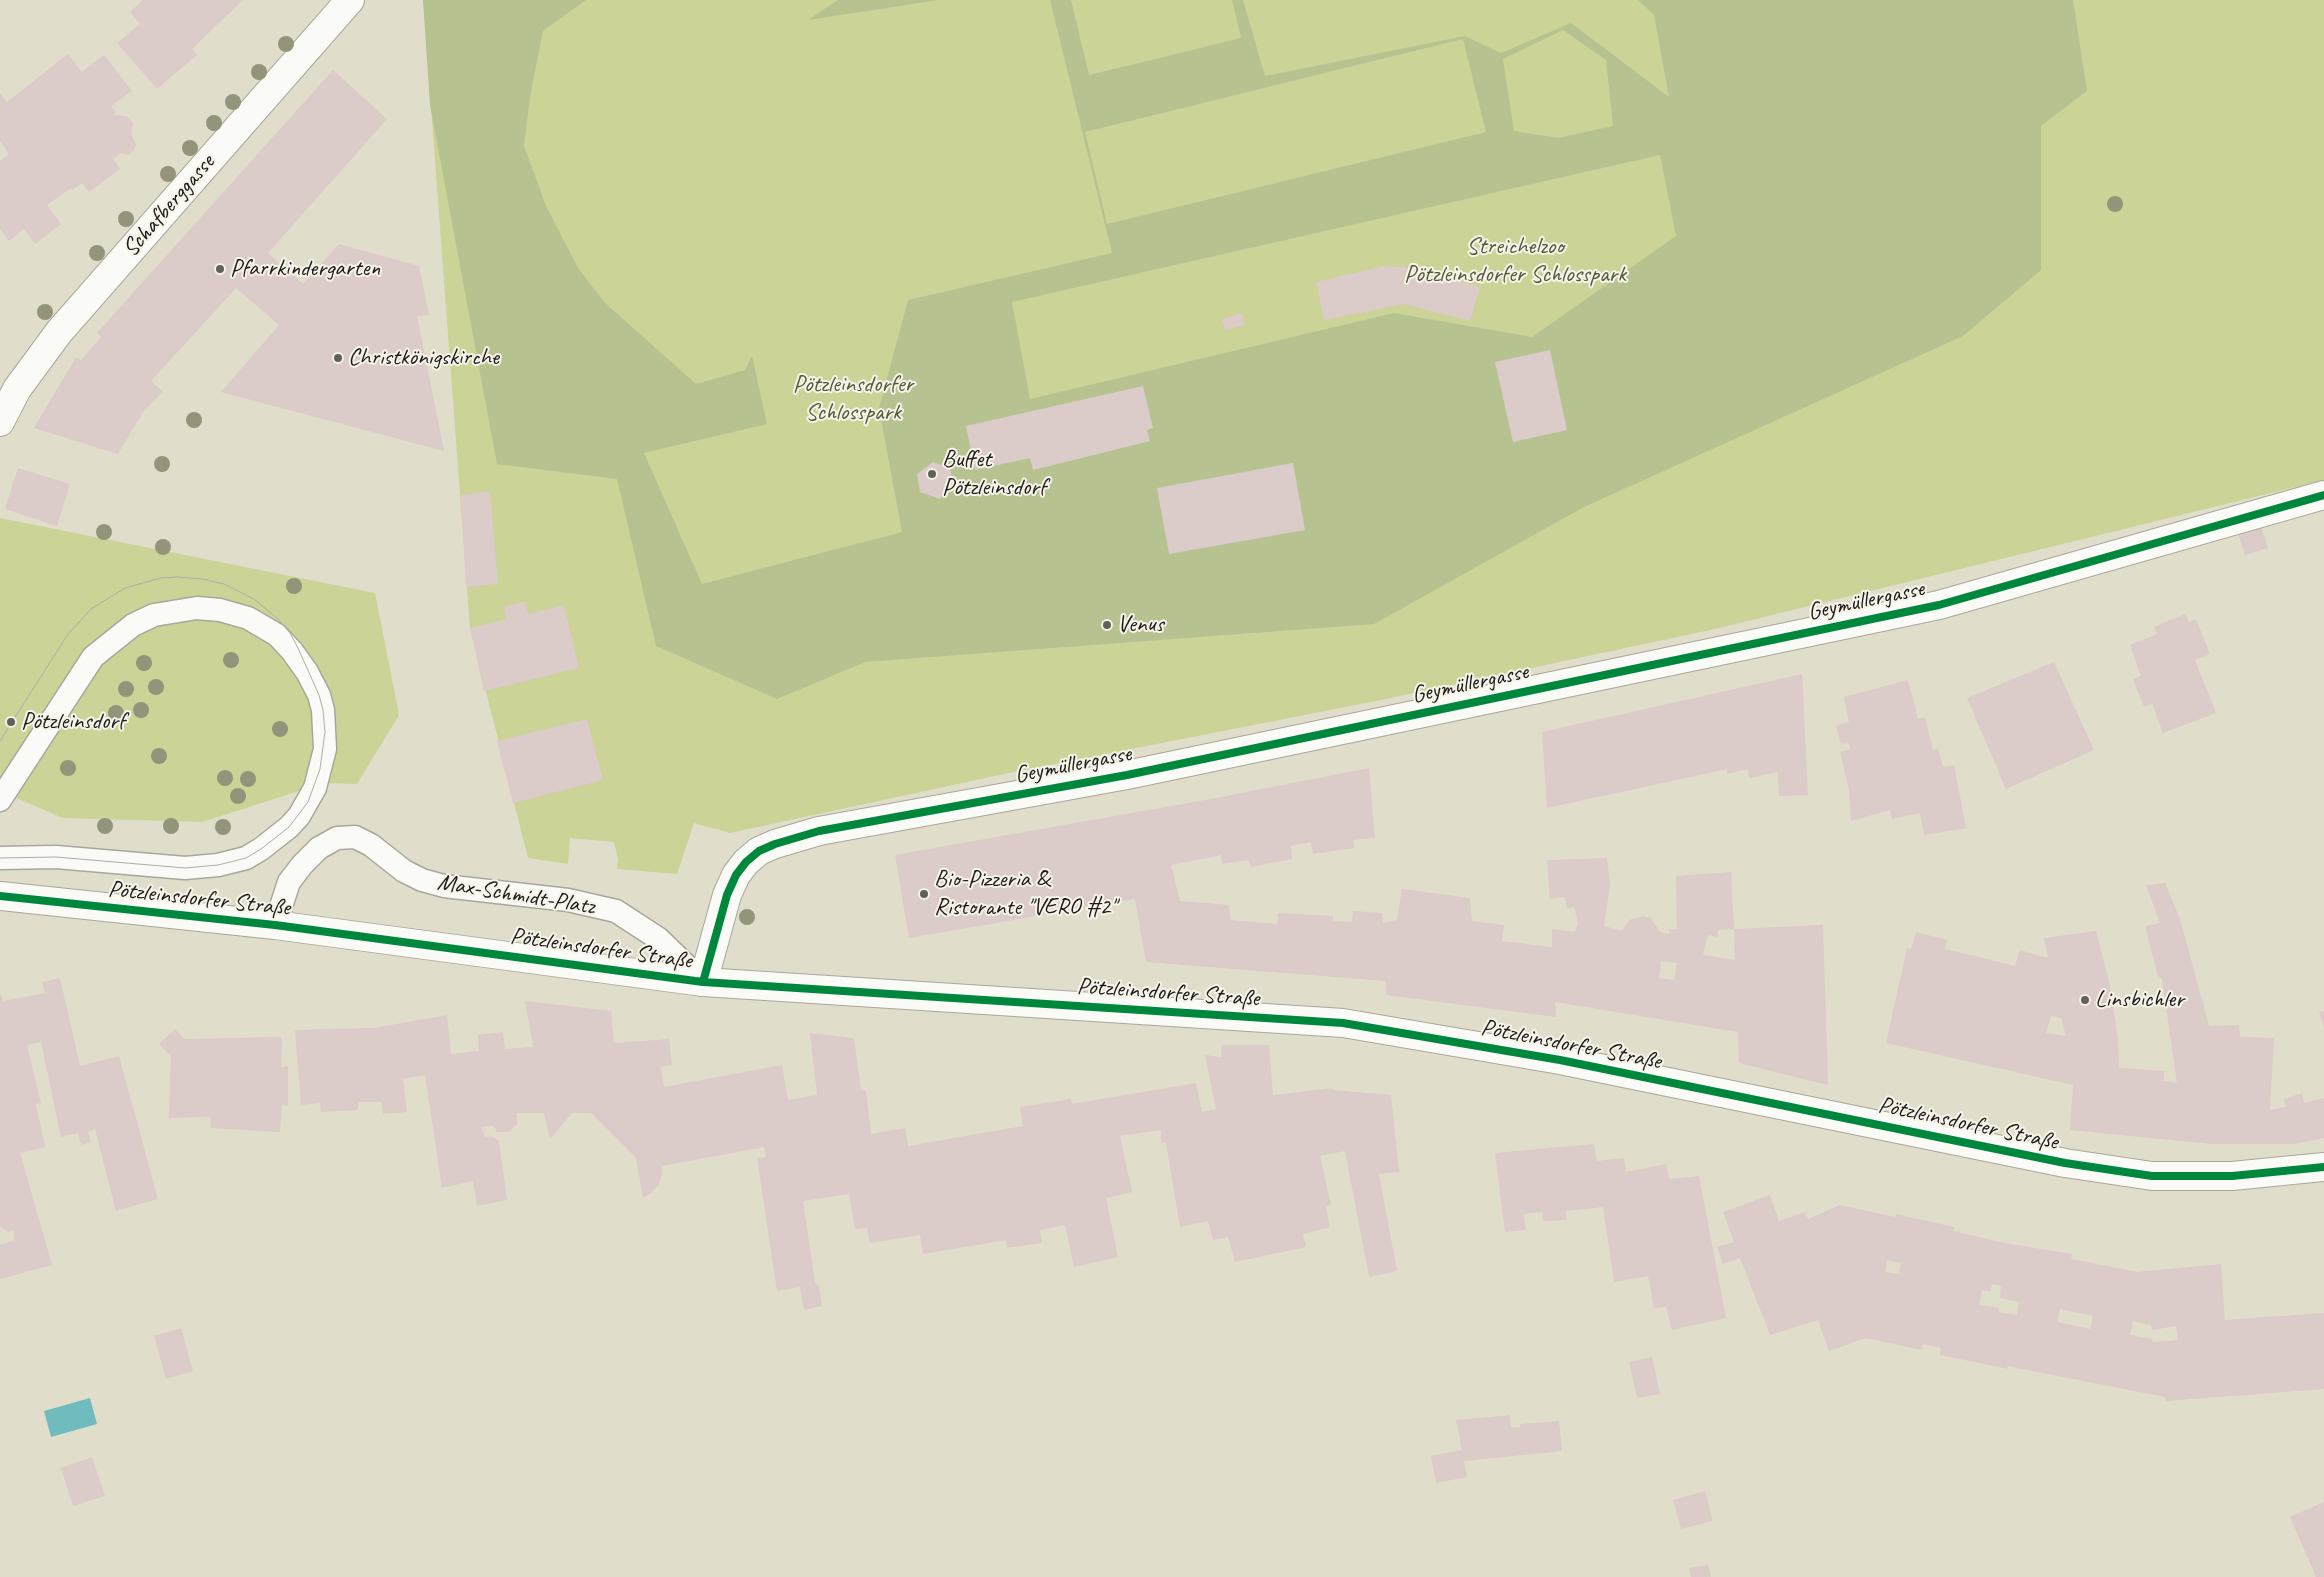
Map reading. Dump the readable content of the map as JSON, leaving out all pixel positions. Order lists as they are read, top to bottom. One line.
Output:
{"streets":{"street":["Schafberggasse","Geymüllergasse","Pötzleinsdorfer Straße"],"lane":["Max-Schmidt-Platz"]},"crossings":[["Geymüllergasse","Max-Schmidt-Platz"],["Geymüllergasse","Pötzleinsdorfer Straße"],["Max-Schmidt-Platz","Pötzleinsdorfer Straße"]],"parks":["Streichelzoo Pötzleinsdorfer Schlosspark","Pötzleinsdorfer Schlosspark"],"places":["Pfarrkindergarten","Christkönigskirche","Buffet Pötzleinsdorf","Venus","Pötzleinsdorf","Bio-Pizzeria & Ristorante \"VERO #2\"","Linsbichler"]}
